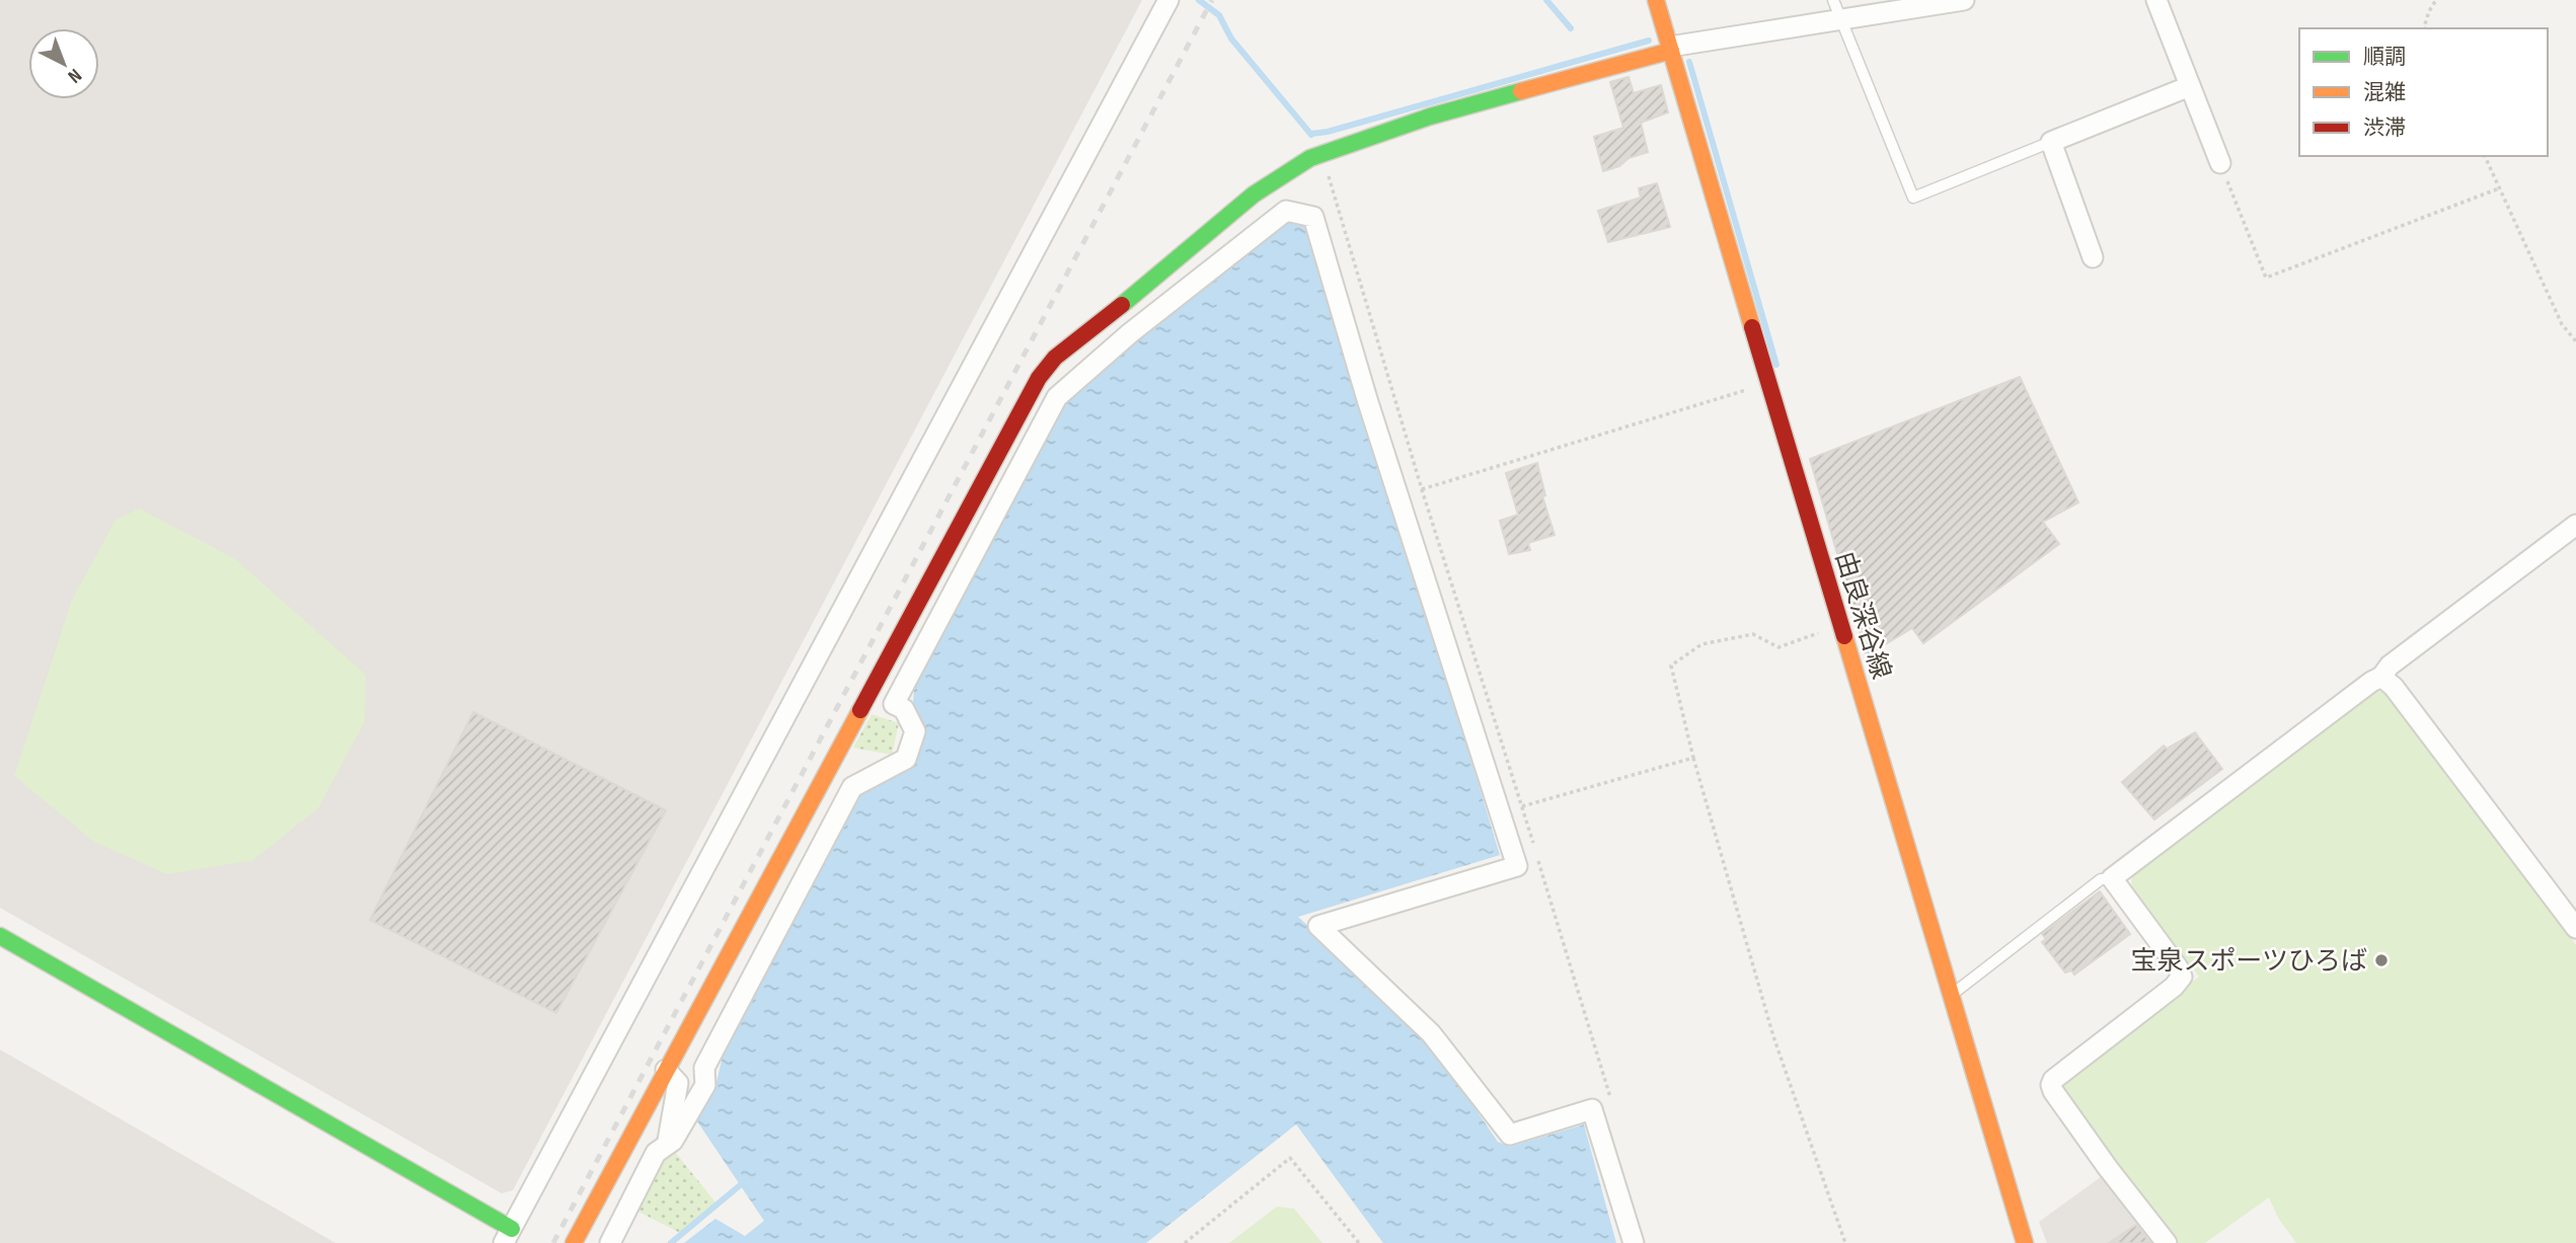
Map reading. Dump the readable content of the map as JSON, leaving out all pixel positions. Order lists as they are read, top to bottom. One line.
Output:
{"streets":{"street":["由良深谷線"]},"places":["宝泉スポーツひろば"],"legend":["順調","混雑","渋滞"],"north":"bottom right"}
